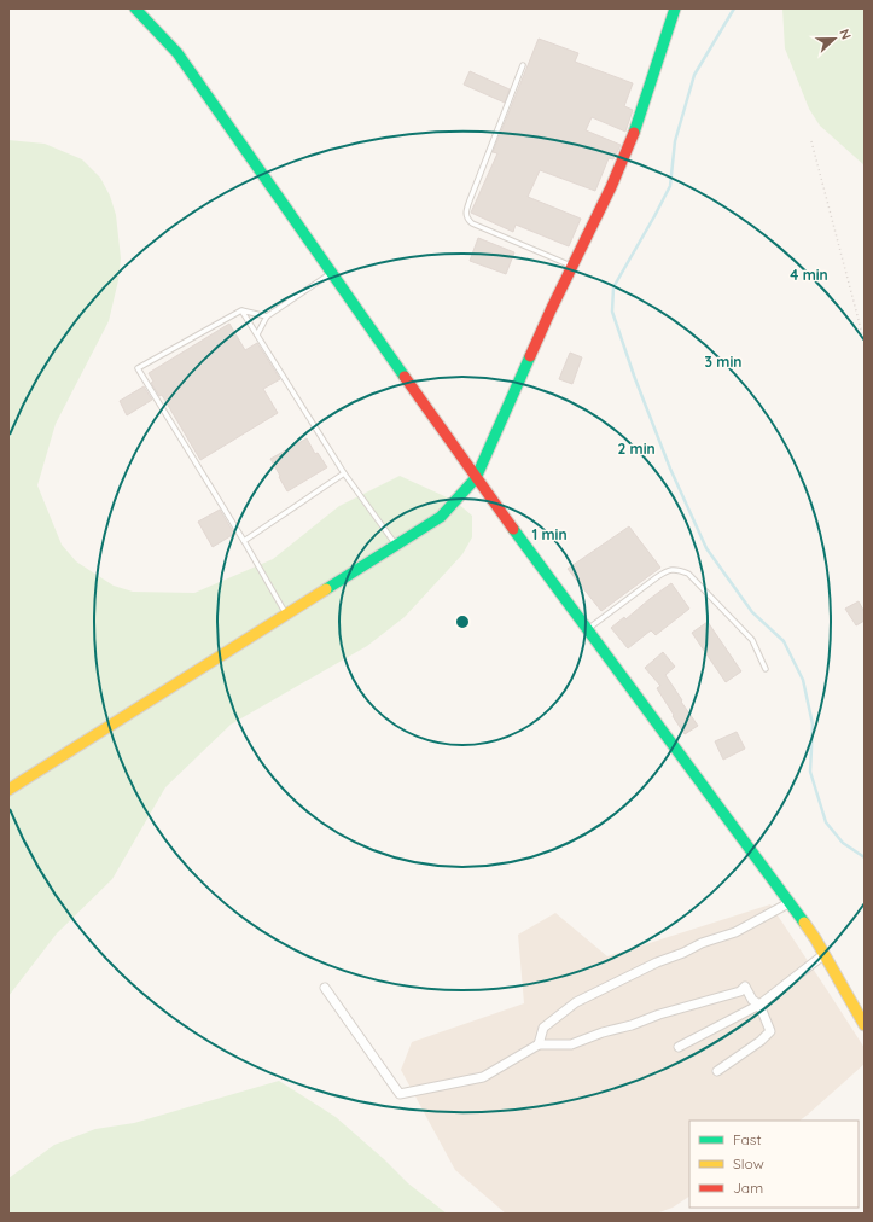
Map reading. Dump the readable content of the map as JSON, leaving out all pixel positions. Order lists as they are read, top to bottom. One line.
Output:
{"legend":["Fast","Slow","Jam"],"north":"right","rings":["4 min","3 min","2 min","1 min"]}
